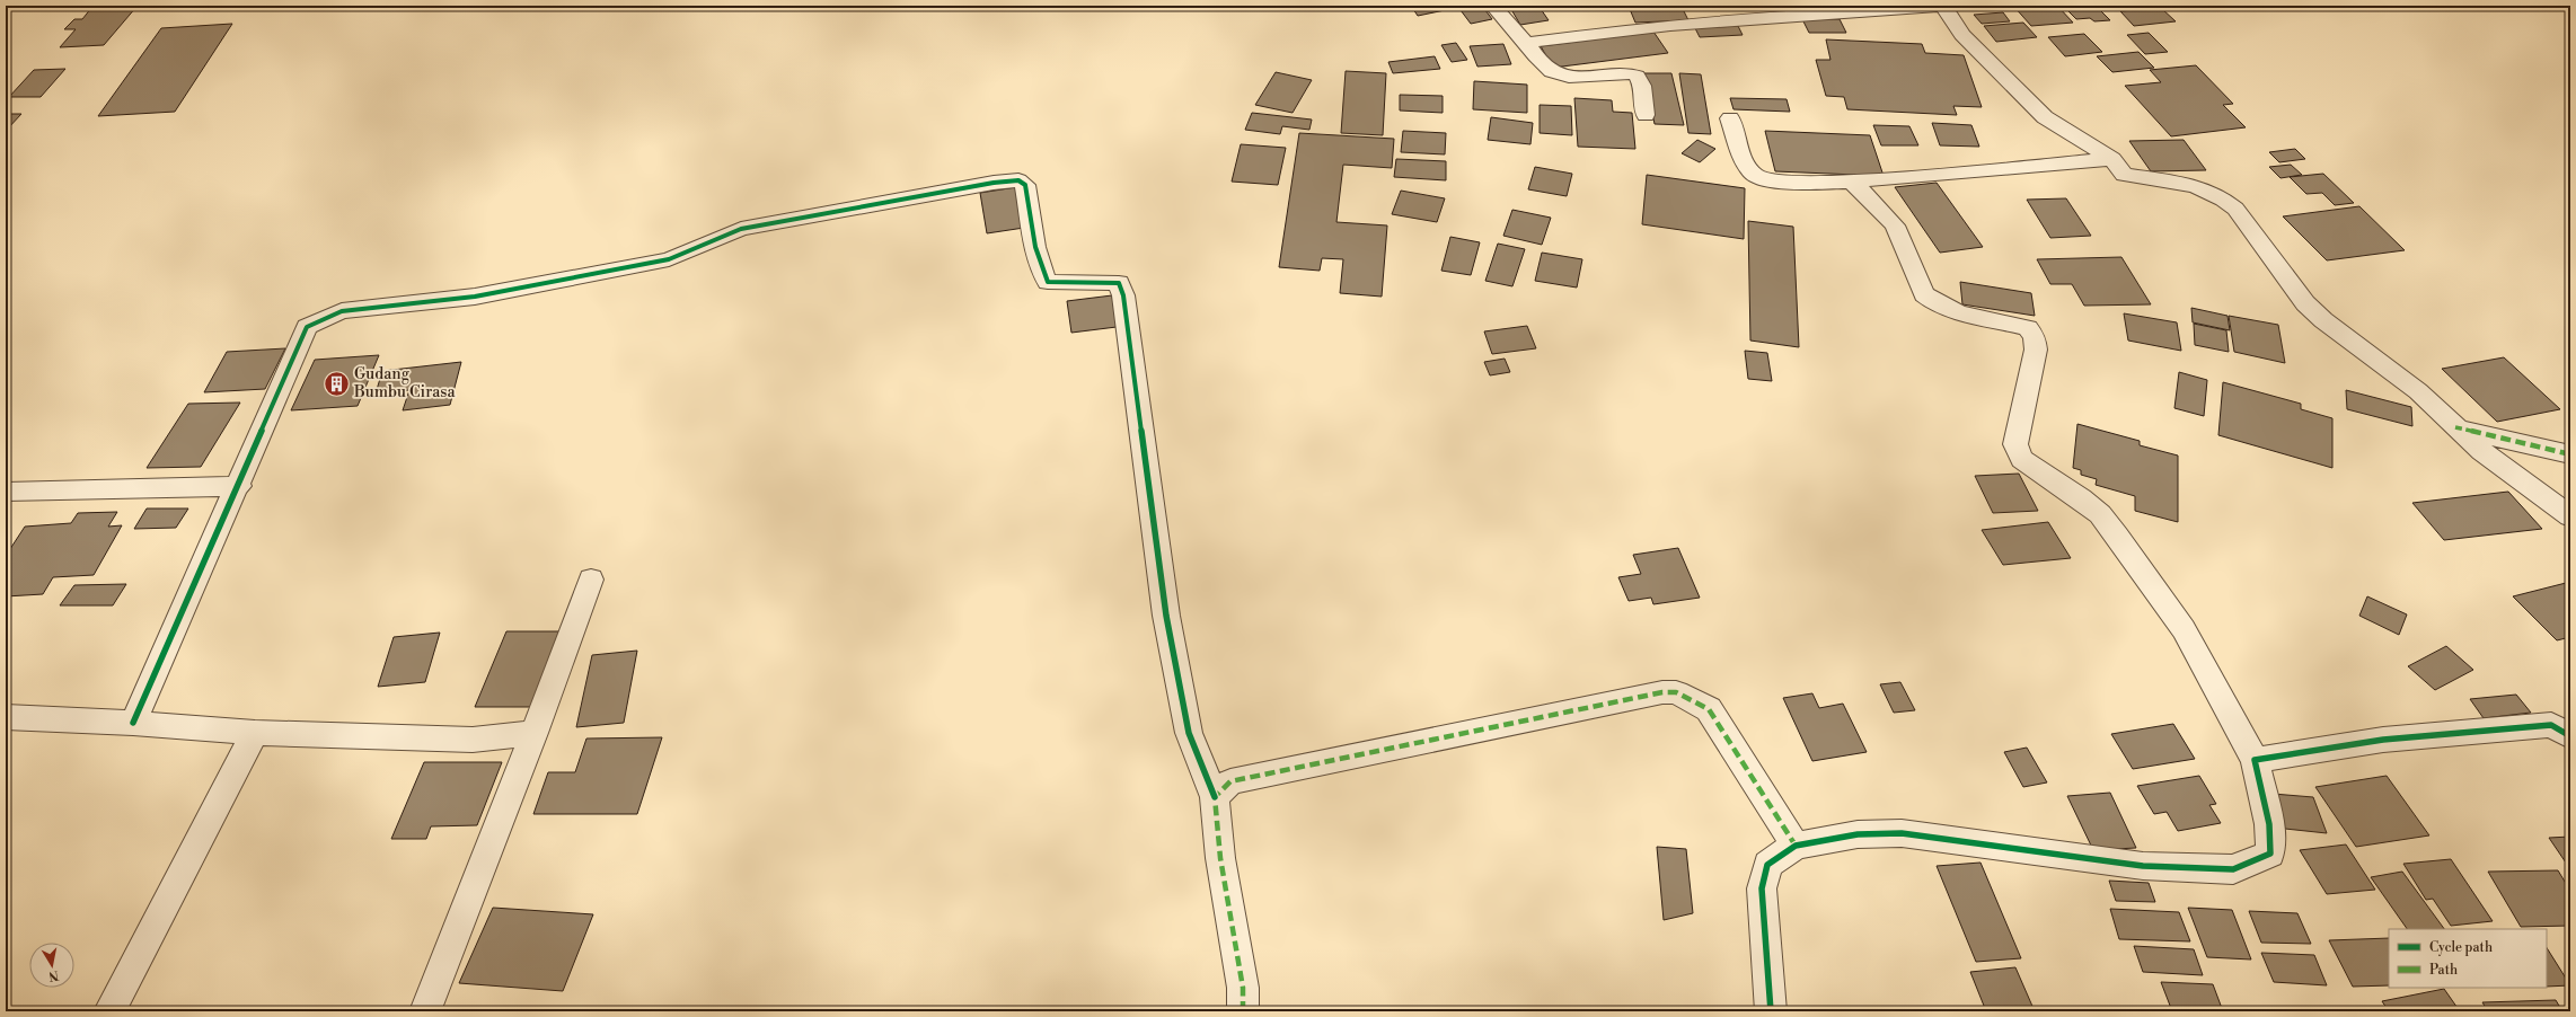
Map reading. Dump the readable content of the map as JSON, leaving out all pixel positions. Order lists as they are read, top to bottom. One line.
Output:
{"places":{"building":["Gudang Bumbu Cirasa"]},"legend":["Cycle path","Path"],"north":"bottom"}
